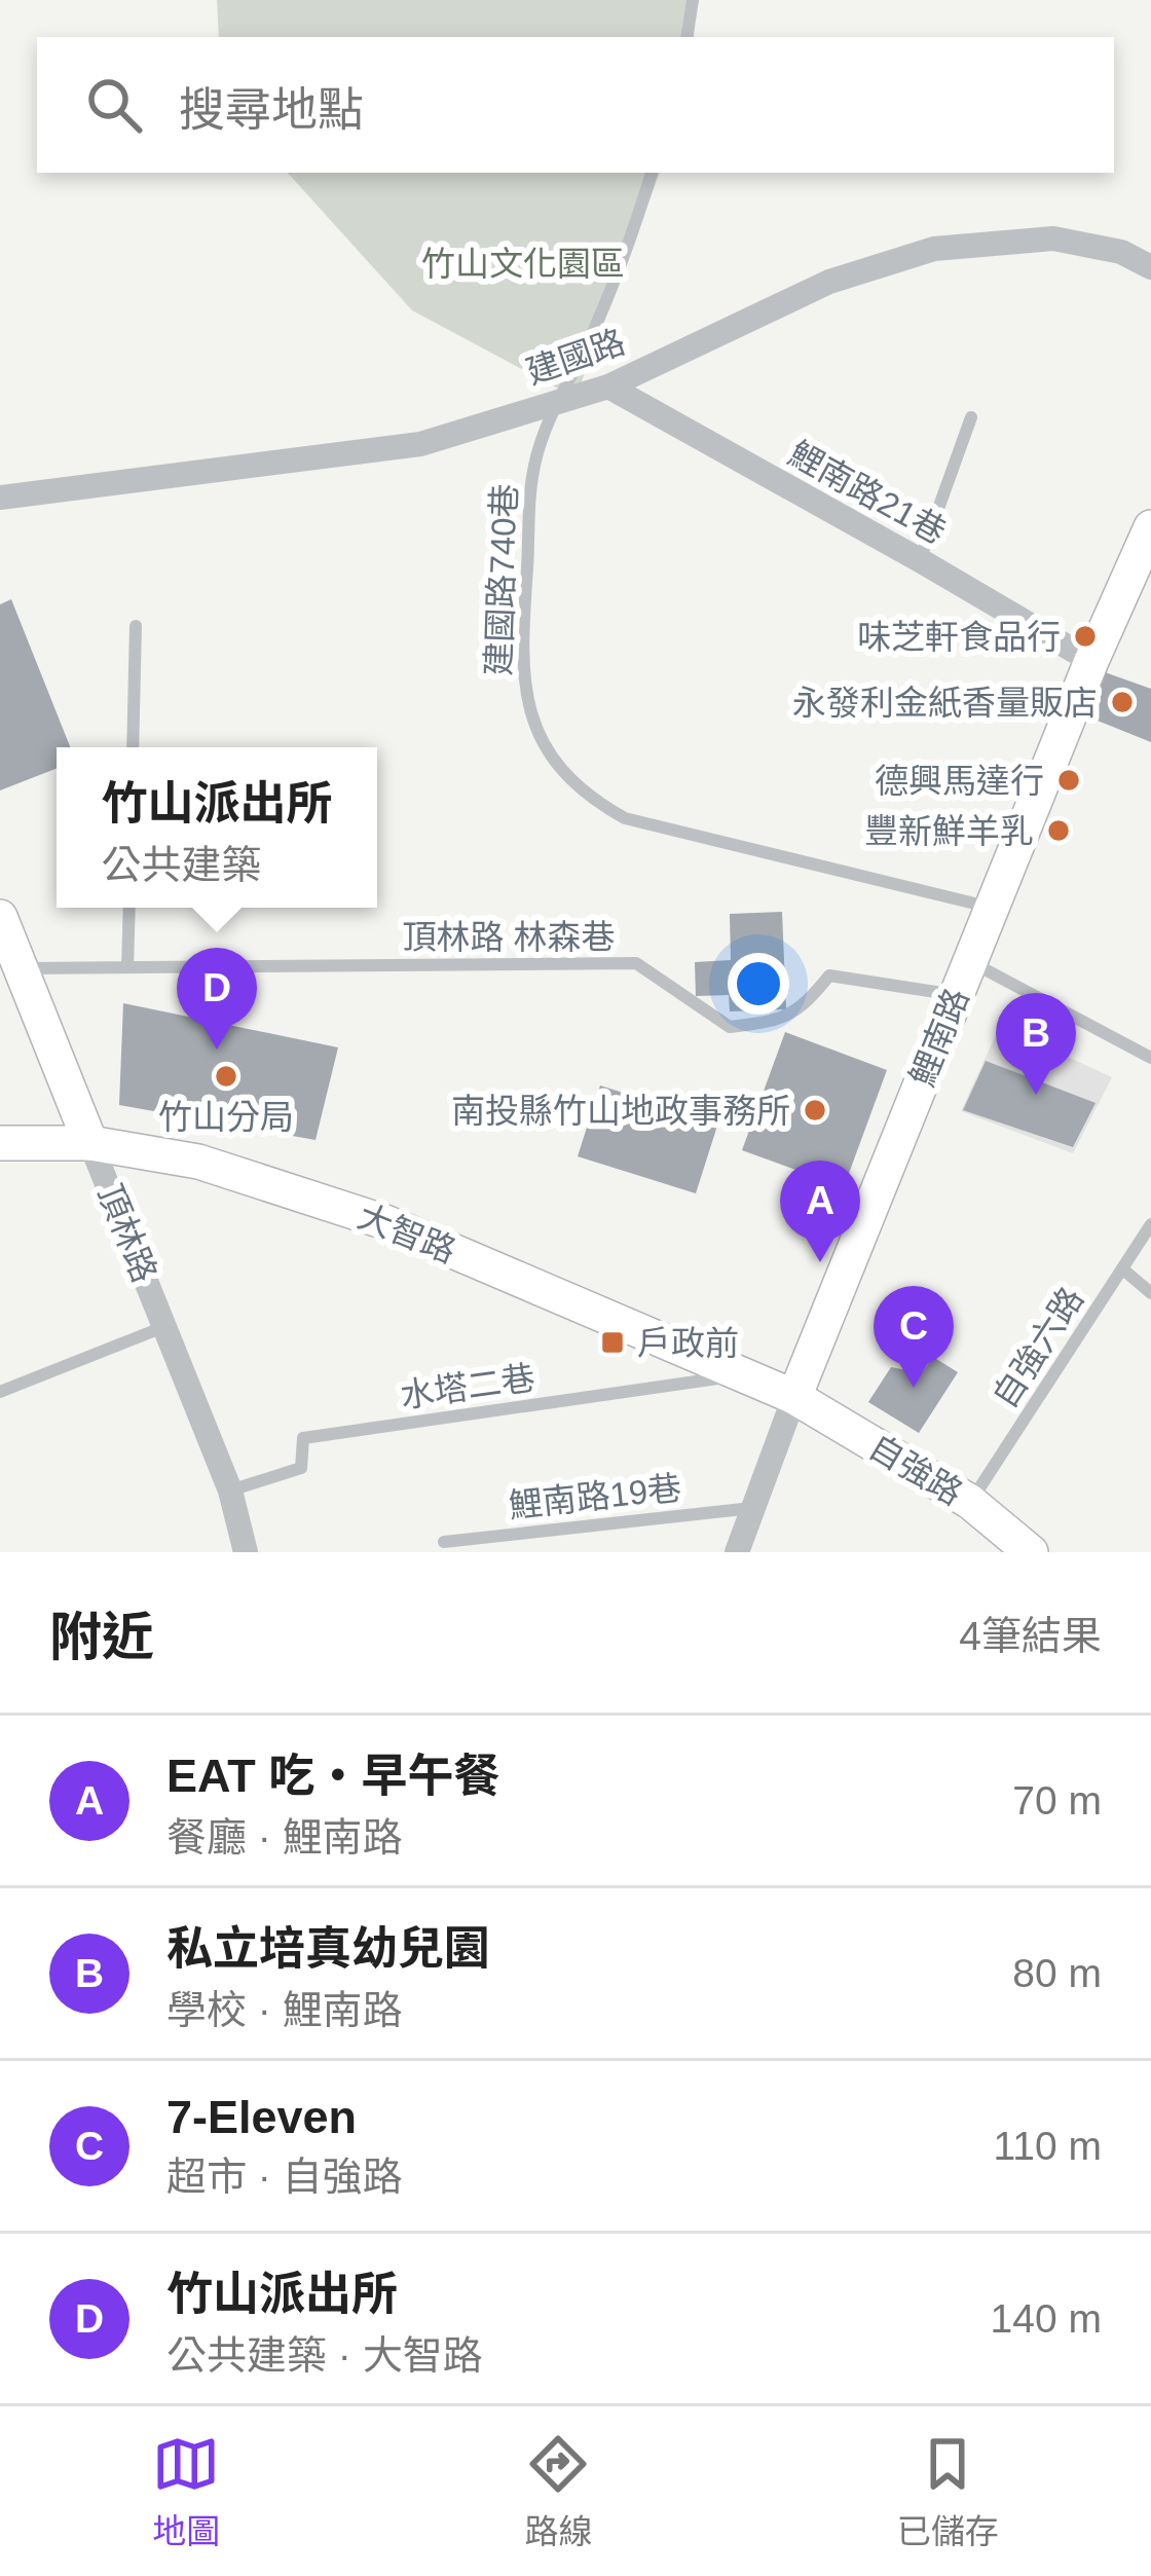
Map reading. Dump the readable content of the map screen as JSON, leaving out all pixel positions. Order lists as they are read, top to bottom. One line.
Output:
{"streets":{"main road":["鯉南路","頂林路","大智路","自強路"],"street":["建國路","鯉南路21巷"],"lane":["建國路740巷","頂林路 林森巷","自強六路","水塔二巷","鯉南路19巷"]},"crossings":[["建國路","鯉南路21巷"],["建國路","建國路740巷"],["鯉南路21巷","鯉南路"],["建國路740巷","鯉南路"],["頂林路 林森巷","鯉南路"],["頂林路 林森巷","頂林路"],["鯉南路","大智路"],["鯉南路","自強路"],["鯉南路","鯉南路19巷"],["頂林路","大智路"],["頂林路","水塔二巷"],["大智路","水塔二巷"],["大智路","自強路"],["自強六路","自強路"]],"parks":["竹山文化園區"],"places":{"other":["味芝軒食品行","永發利金紙香量販店","德興馬達行","豐新鮮羊乳","竹山分局","南投縣竹山地政事務所"],"transit":["戶政前"]},"page":{"search":"搜尋地點","popup":["竹山派出所","公共建築"],"pins":["D","B","A","C"],"heading":["附近","4筆結果"],"list":[{"mark":"A","name":"EAT 吃‧早午餐","note":"餐廳 · 鯉南路","value":"70 m"},{"mark":"B","name":"私立培真幼兒園","note":"學校 · 鯉南路","value":"80 m"},{"mark":"C","name":"7-Eleven","note":"超市 · 自強路","value":"110 m"},{"mark":"D","name":"竹山派出所","note":"公共建築 · 大智路","value":"140 m"}],"nav":["地圖","路線","已儲存"]}}
